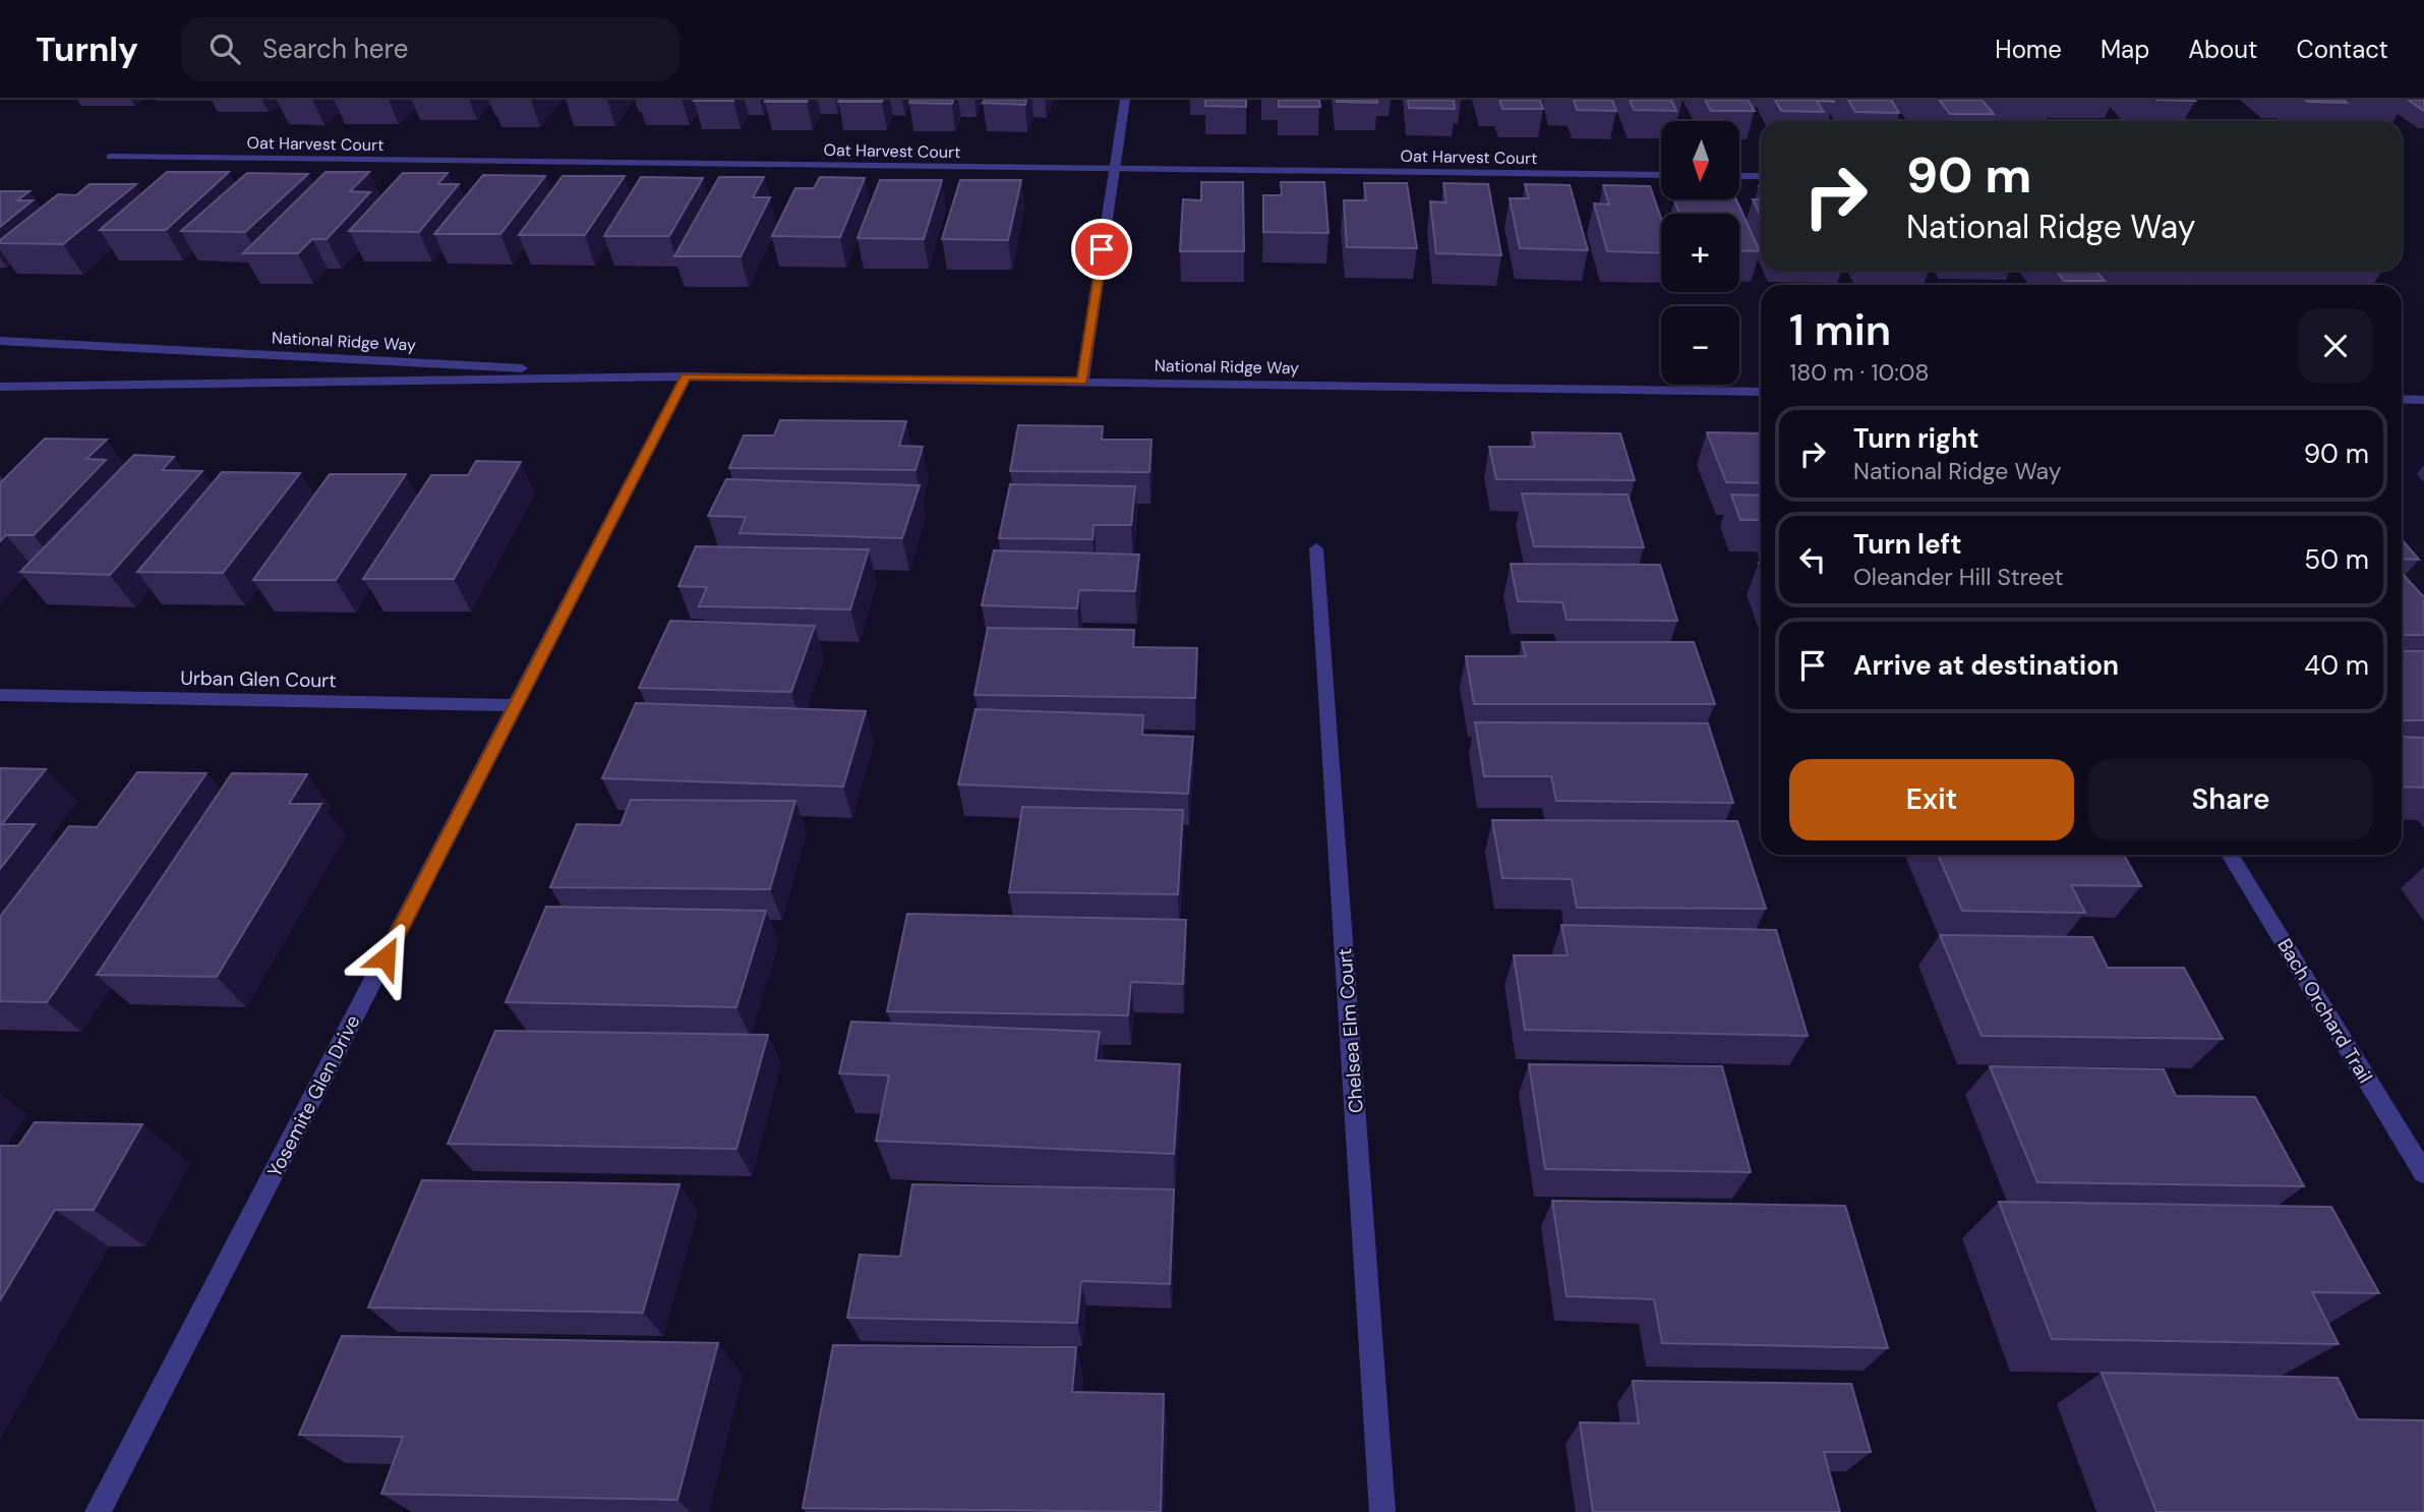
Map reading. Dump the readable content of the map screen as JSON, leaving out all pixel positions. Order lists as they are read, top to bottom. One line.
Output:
{"streets":{"street":["Oat Harvest Court","National Ridge Way","Urban Glen Court","Bach Orchard Trail","Chelsea Elm Court","Yosemite Glen Drive"]},"crossings":[["National Ridge Way","Yosemite Glen Drive"],["Urban Glen Court","Yosemite Glen Drive"]],"north":"bottom","page":{"header":"Turnly","search":"Search here","nav":["Home","Map","About","Contact"],"map_buttons":["+","−"],"turn":["90 m","National Ridge Way"],"heading":["1 min","180 m · 10:08"],"list":[{"name":"Turn right","note":"National Ridge Way","value":"90 m"},{"name":"Turn left","note":"Oleander Hill Street","value":"50 m"},{"name":"Arrive at destination","value":"40 m"}],"buttons":["Exit","Share"]}}
